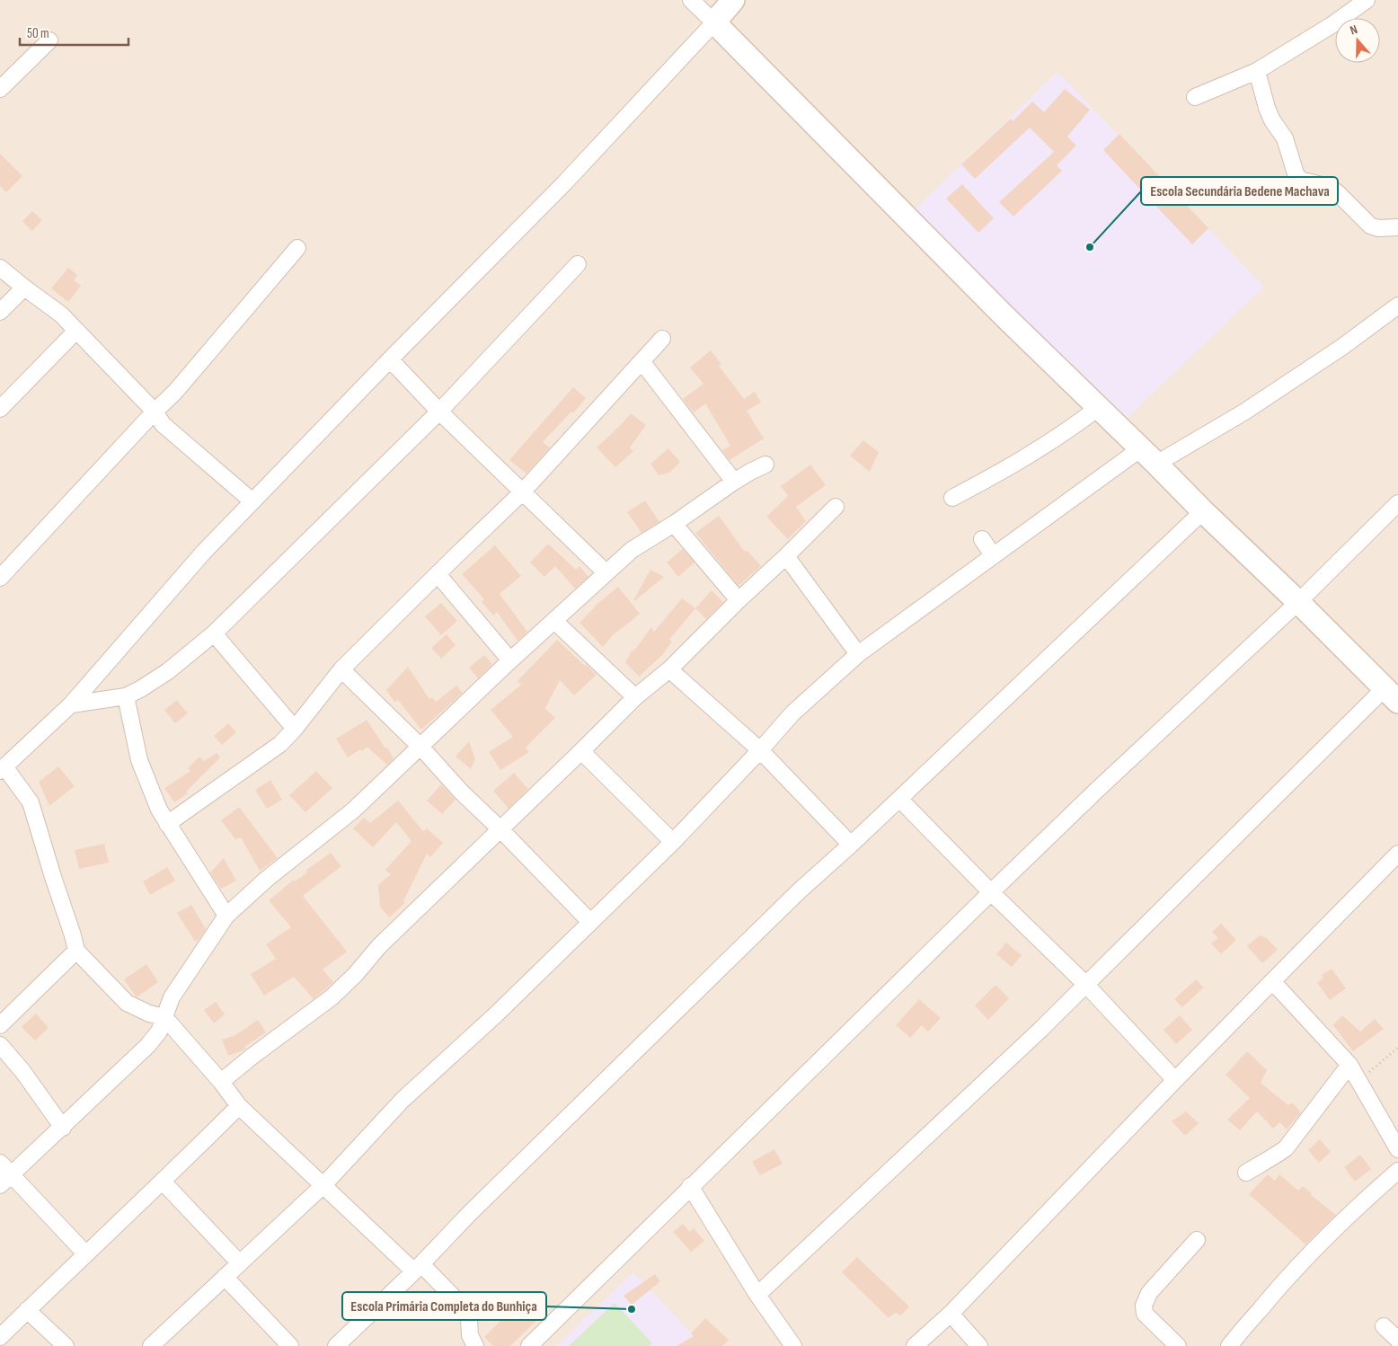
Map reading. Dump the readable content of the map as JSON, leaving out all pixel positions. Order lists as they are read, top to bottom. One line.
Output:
{"places":["Escola Secundária Bedene Machava","Escola Primária Completa do Bunhiça"],"scale_bar":"50 m","north":"top"}
